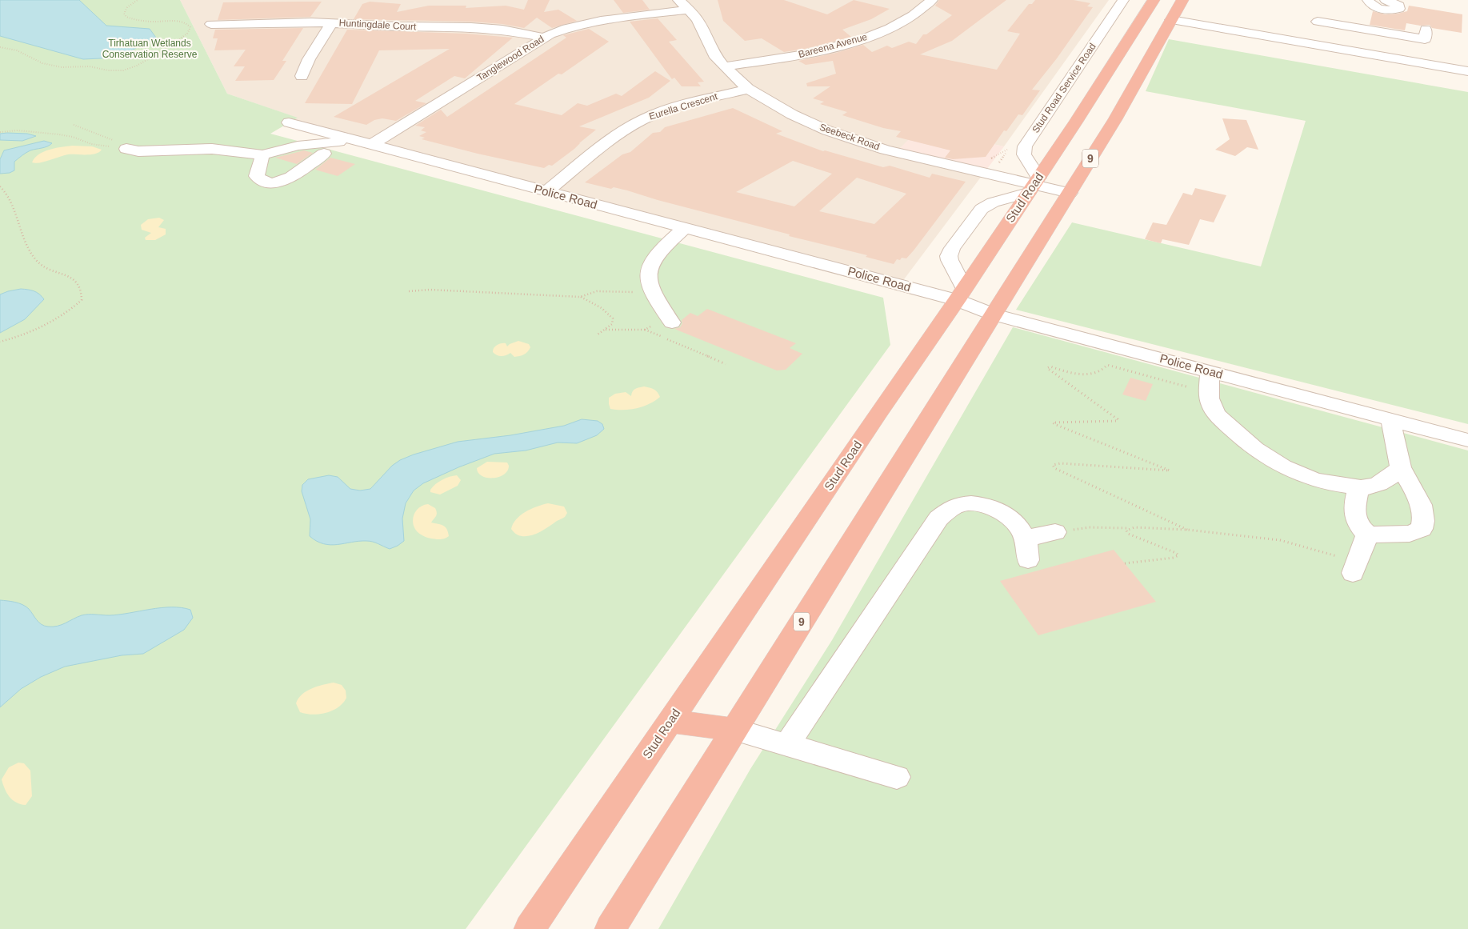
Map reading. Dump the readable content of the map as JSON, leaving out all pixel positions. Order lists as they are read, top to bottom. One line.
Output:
{"streets":{"highway":["9","Stud Road"],"street":["Huntingdale Court","Bareena Avenue","Tanglewood Road","Stud Road Service Road","Eurella Crescent","Seebeck Road","Police Road"]},"crossings":[["Huntingdale Court","Tanglewood Road"],["Bareena Avenue","Seebeck Road"],["Tanglewood Road","Seebeck Road"],["Tanglewood Road","Police Road"],["Stud Road Service Road","Seebeck Road"],["Stud Road Service Road","Stud Road"],["Eurella Crescent","Seebeck Road"],["Eurella Crescent","Police Road"],["Seebeck Road","9"],["Seebeck Road","Stud Road"],["9","Police Road"],["Police Road","Stud Road"]],"parks":["Tirhatuan Wetlands Conservation Reserve"]}
